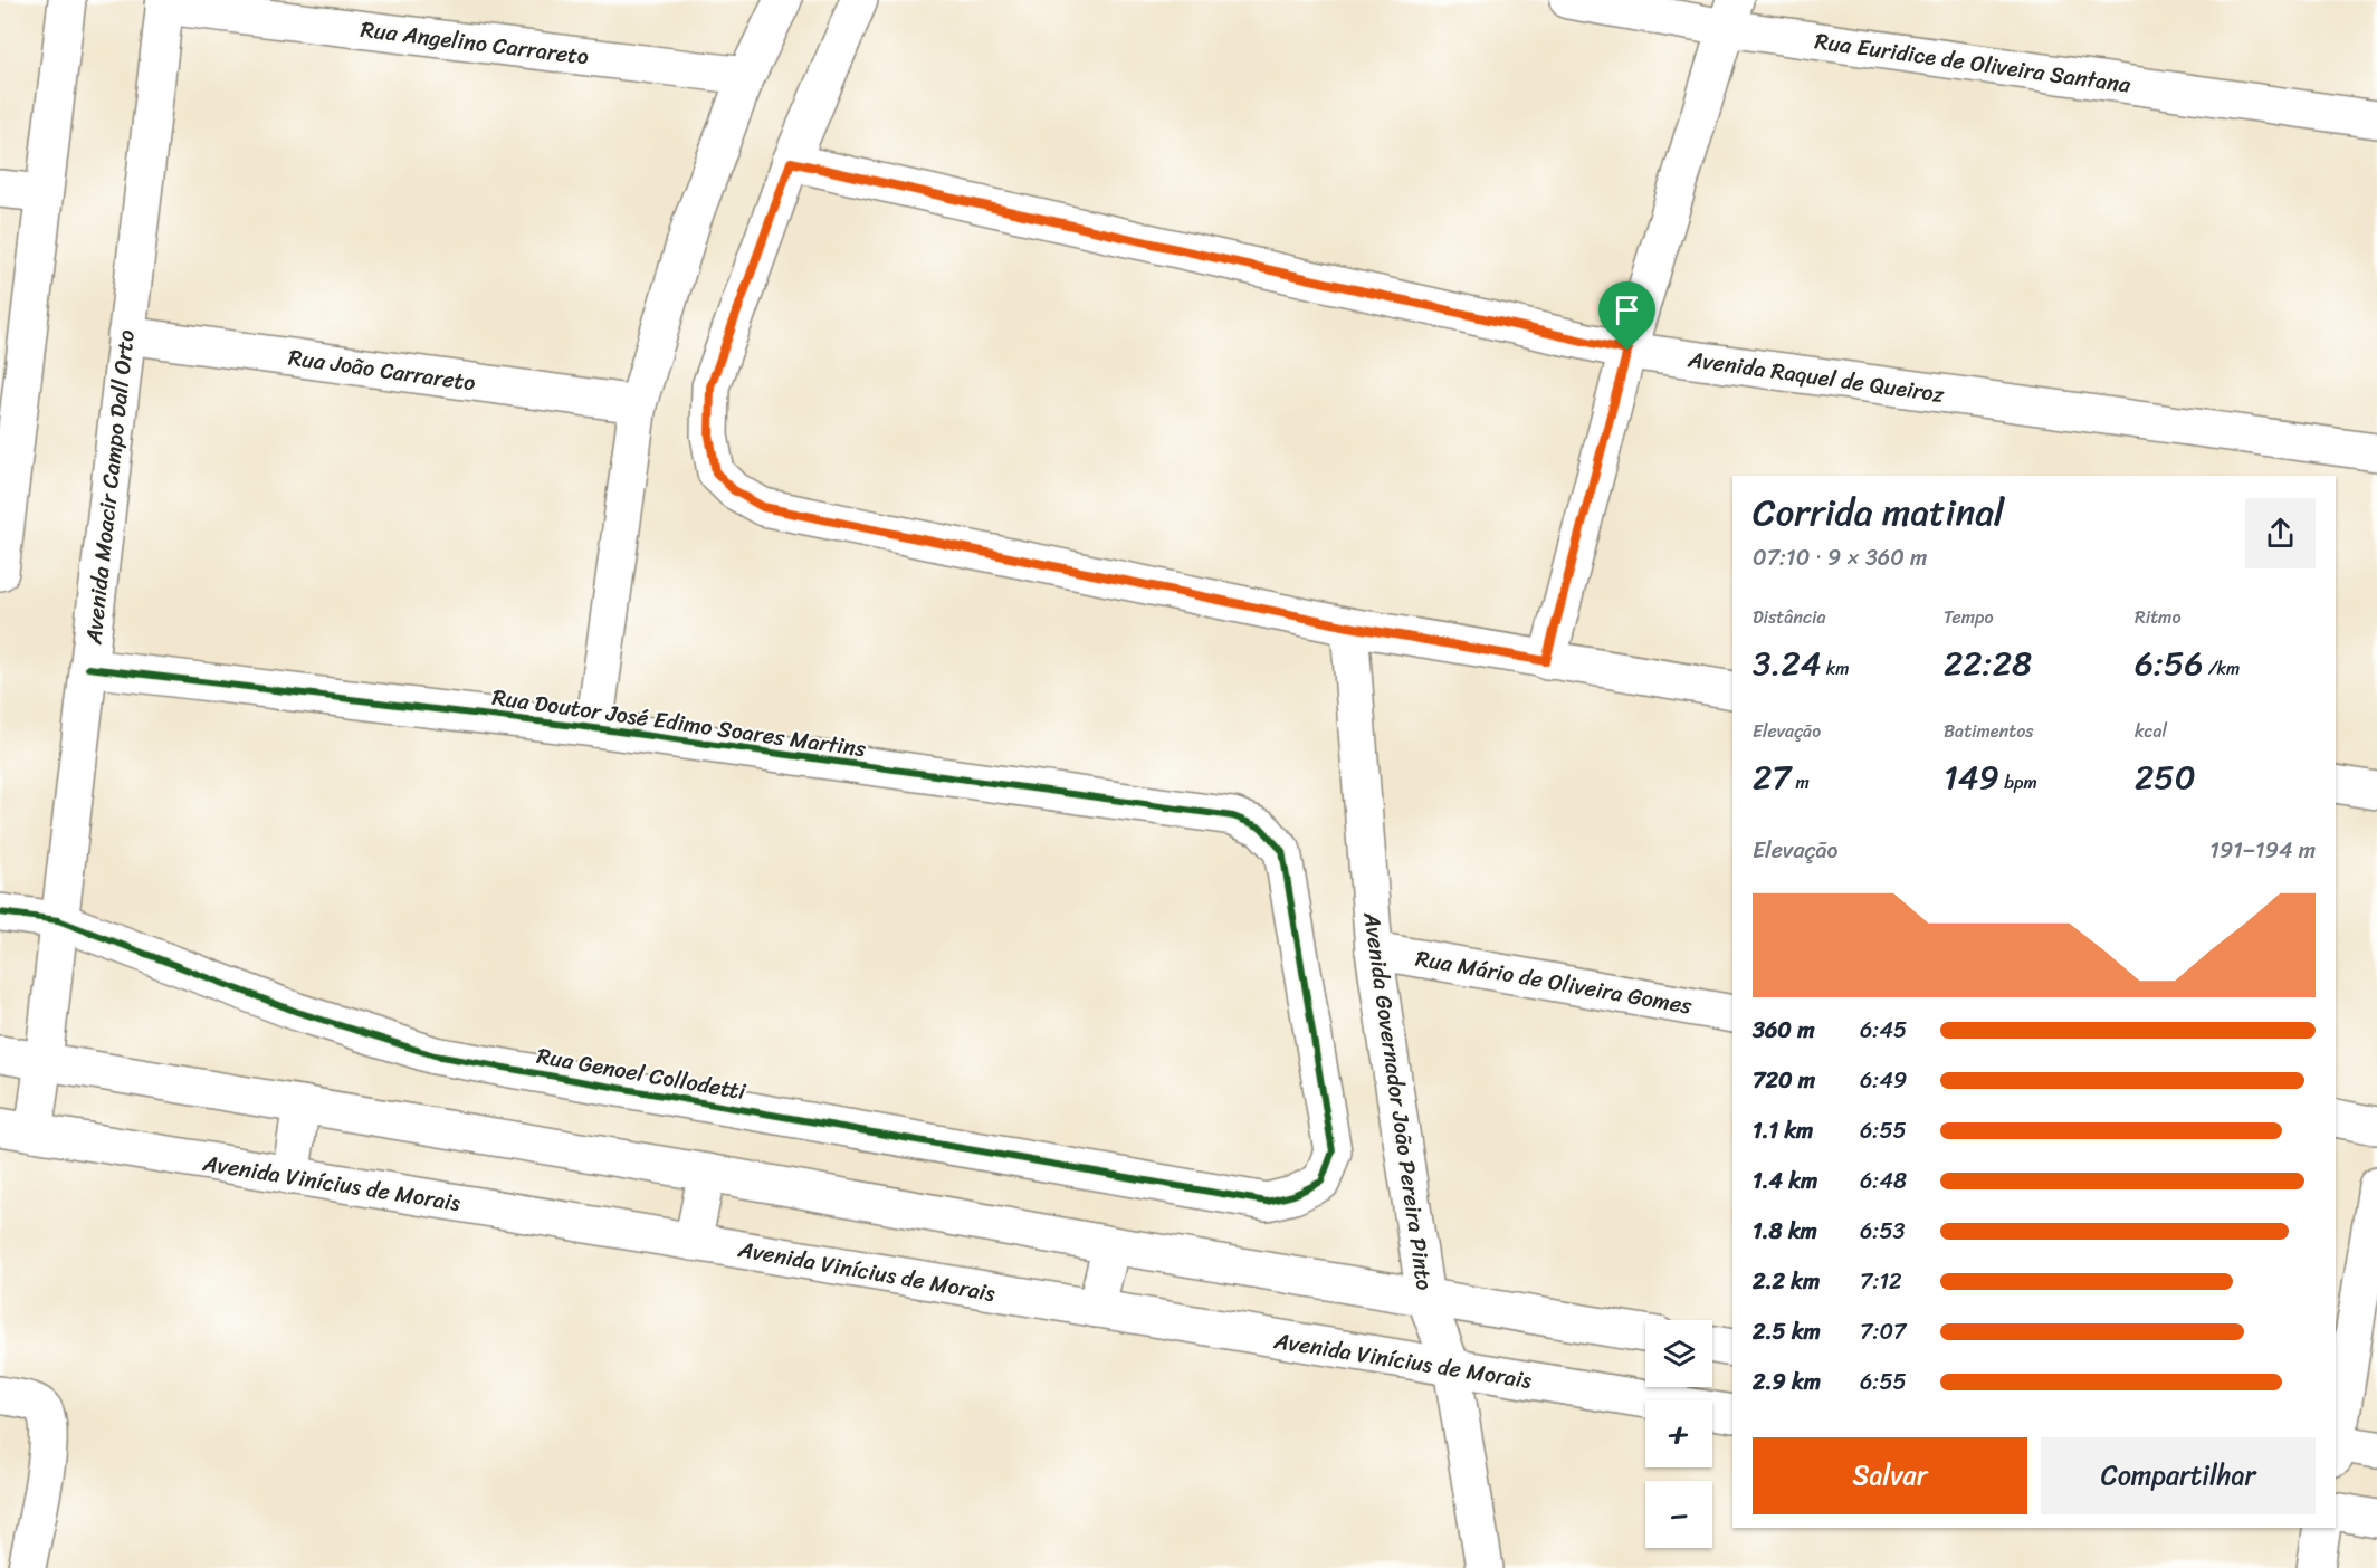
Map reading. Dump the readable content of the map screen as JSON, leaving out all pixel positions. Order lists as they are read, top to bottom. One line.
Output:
{"streets":{"street":["Rua Angelino Carrareto","Rua Euridice de Oliveira Santana","Rua João Carrareto","Avenida Raquel de Queiroz","Avenida Moacir Campo Dall Orto","Rua Doutor José Edimo Soares Martins","Rua Mário de Oliveira Gomes","Rua Genoel Collodetti","Avenida Governador João Pereira Pinto","Avenida Vinícius de Morais"]},"crossings":[["Rua Angelino Carrareto","Avenida Moacir Campo Dall Orto"],["Rua João Carrareto","Avenida Moacir Campo Dall Orto"],["Avenida Moacir Campo Dall Orto","Rua Doutor José Edimo Soares Martins"],["Avenida Moacir Campo Dall Orto","Rua Genoel Collodetti"],["Avenida Moacir Campo Dall Orto","Avenida Vinícius de Morais"],["Rua Doutor José Edimo Soares Martins","Rua Genoel Collodetti"],["Rua Mário de Oliveira Gomes","Avenida Governador João Pereira Pinto"],["Avenida Governador João Pereira Pinto","Avenida Vinícius de Morais"]],"page":{"heading":["Corrida matinal","07:10 · 9 × 360 m"],"stats":[["Distância","3.24 km"],["Tempo","22:28"],["Ritmo","6:56 /km"],["Elevação","27 m"],["Batimentos","149 bpm"],["kcal","250"]],"chart":["Elevação","191–194 m"],"list":[{"name":"360 m","note":"6:45"},{"name":"720 m","note":"6:49"},{"name":"1.1 km","note":"6:55"},{"name":"1.4 km","note":"6:48"},{"name":"1.8 km","note":"6:53"},{"name":"2.2 km","note":"7:12"},{"name":"2.5 km","note":"7:07"},{"name":"2.9 km","note":"6:55"}],"map_buttons":["+","−"],"buttons":["Salvar","Compartilhar"]}}
